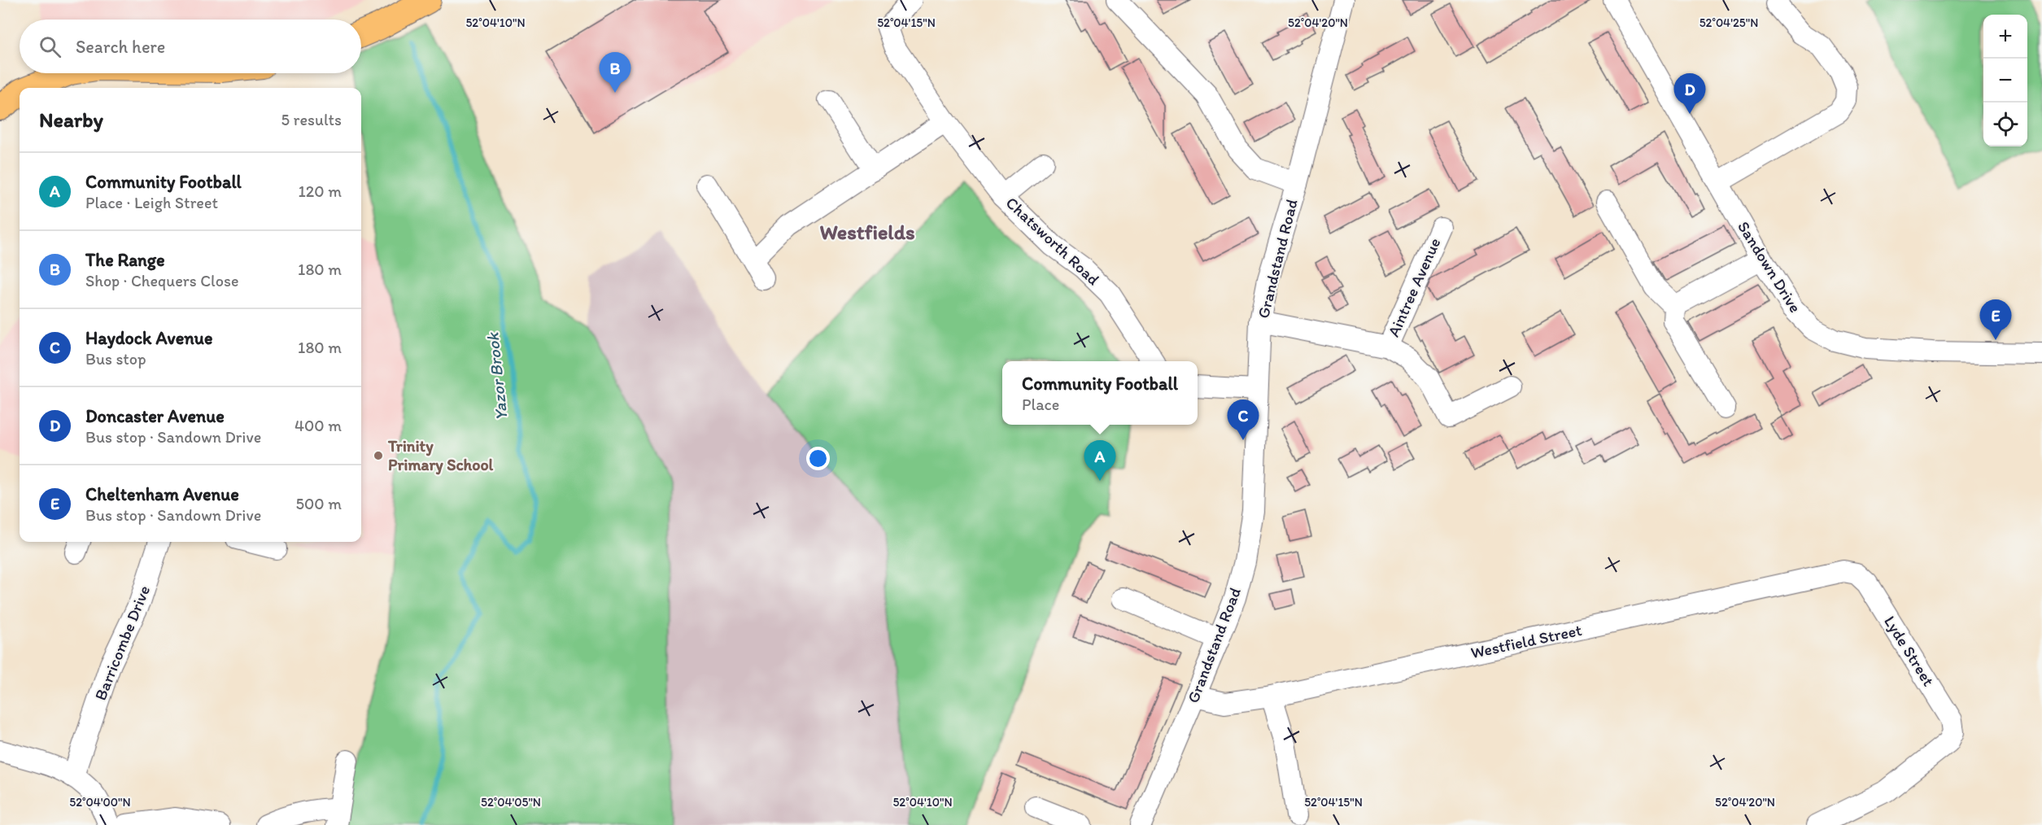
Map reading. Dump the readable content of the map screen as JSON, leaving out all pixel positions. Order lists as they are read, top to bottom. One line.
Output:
{"streets":{"street":["Chatsworth Road","Grandstand Road","Sandown Drive","Aintree Avenue","Westfield Street","Barricombe Drive","Lyde Street"]},"crossings":[["Grandstand Road","Westfield Street"],["Westfield Street","Lyde Street"]],"districts":["Westfields"],"water":["Yazor Brook"],"places":["Trinity Primary School"],"page":{"map_buttons":["+","−"],"search":"Search here","pins":["B","D","E","C","A"],"heading":["Nearby","5 results"],"list":[{"mark":"A","name":"Community Football","note":"Place · Leigh Street","value":"120 m"},{"mark":"B","name":"The Range","note":"Shop · Chequers Close","value":"180 m"},{"mark":"C","name":"Haydock Avenue","note":"Bus stop","value":"180 m"},{"mark":"D","name":"Doncaster Avenue","note":"Bus stop · Sandown Drive","value":"400 m"},{"mark":"E","name":"Cheltenham Avenue","note":"Bus stop · Sandown Drive","value":"500 m"}],"popup":["Community Football","Place"]},"coordinates":["52°04'10\"N","52°04'15\"N","52°04'20\"N","52°04'25\"N","52°04'00\"N","52°04'05\"N"]}
